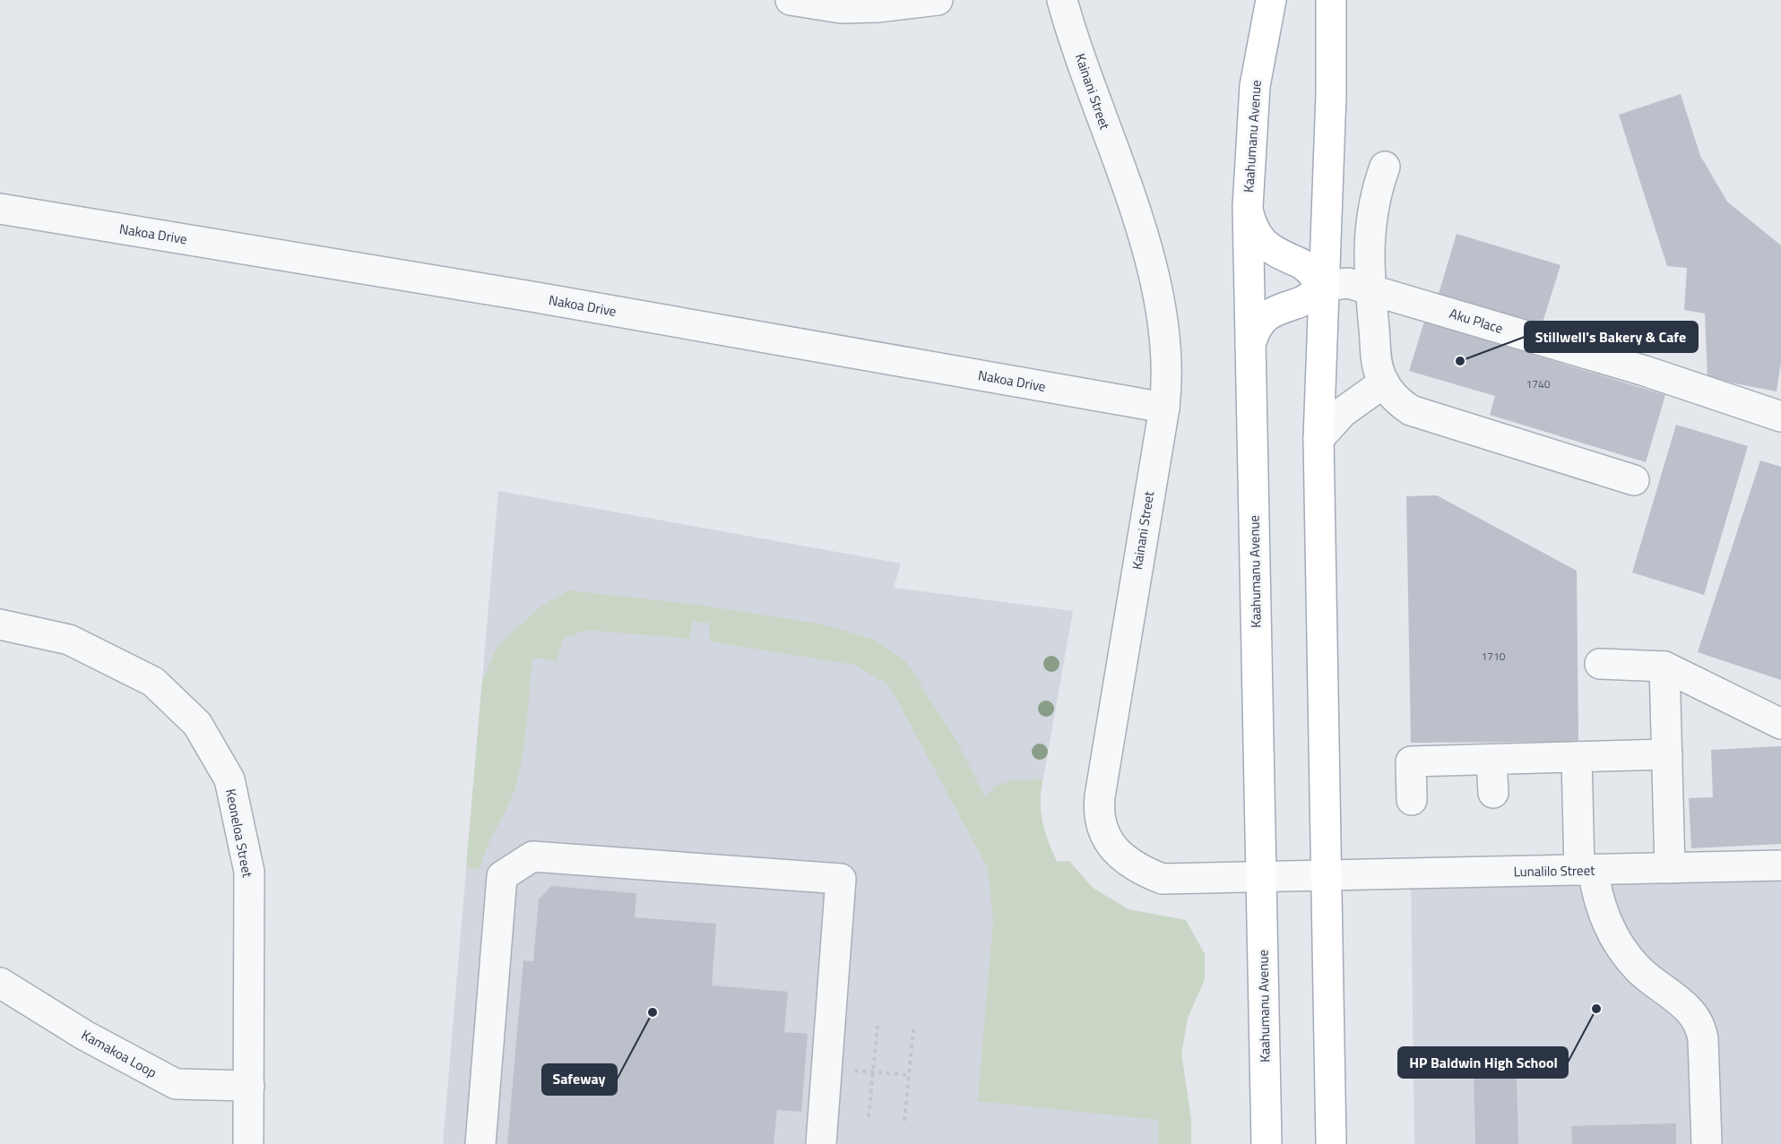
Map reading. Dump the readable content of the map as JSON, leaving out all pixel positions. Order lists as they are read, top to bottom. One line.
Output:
{"streets":{"main road":["Kaahumanu Avenue"],"street":["Kainani Street","Nakoa Drive","Aku Place","Keoneloa Street","Lunalilo Street","Kamakoa Loop"]},"crossings":[["Kainani Street","Kaahumanu Avenue"],["Kainani Street","Nakoa Drive"],["Kainani Street","Lunalilo Street"],["Keoneloa Street","Kamakoa Loop"]],"places":["Stillwell's Bakery & Cafe","HP Baldwin High School","Safeway"],"house_numbers":["1740","1710"]}
